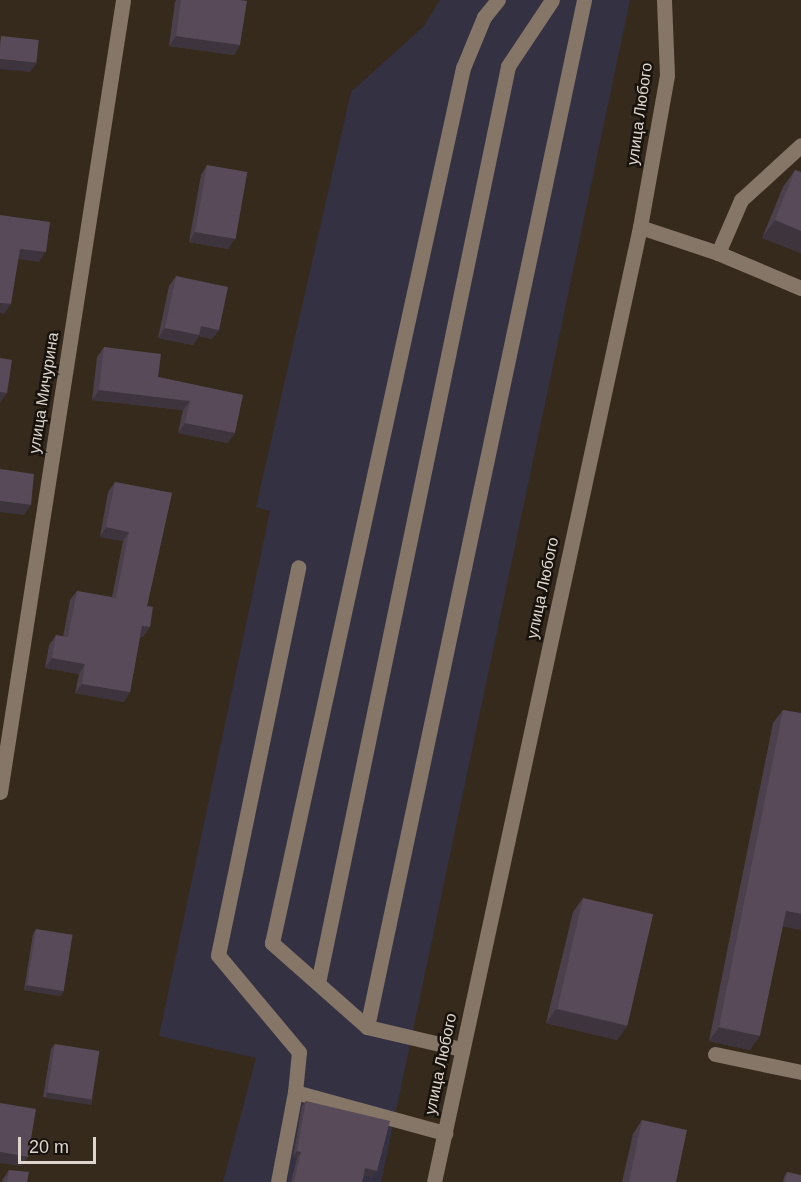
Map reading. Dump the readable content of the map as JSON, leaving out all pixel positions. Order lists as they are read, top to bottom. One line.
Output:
{"streets":{"street":["улица Любого","улица Мичурина"]},"scale_bar":"20 m"}
